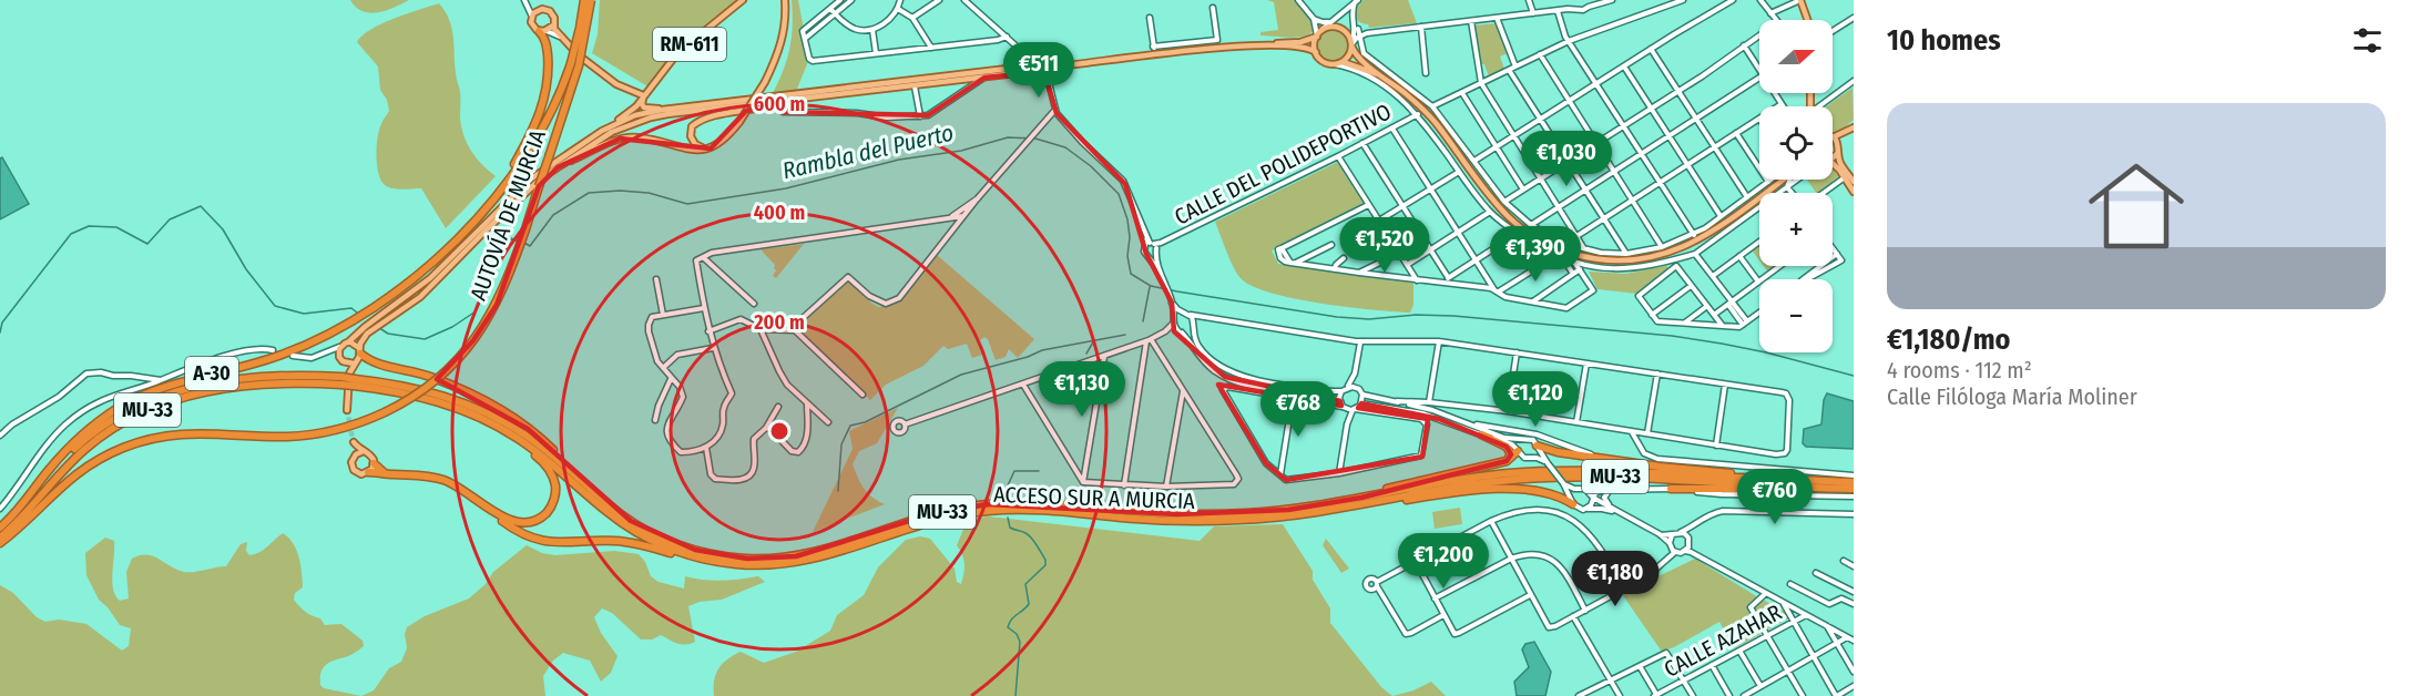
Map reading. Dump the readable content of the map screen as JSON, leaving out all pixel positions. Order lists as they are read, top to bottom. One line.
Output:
{"streets":{"highway":["AUTOVÍA DE MURCIA","A-30","MU-33","ACCESO SUR A MURCIA"],"main road":["RM-611"],"street":["CALLE DEL POLIDEPORTIVO","CALLE AZAHAR"]},"crossings":[["AUTOVÍA DE MURCIA","ACCESO SUR A MURCIA"]],"water":["Rambla del Puerto"],"north":"right","page":{"heading":"10 homes","map_buttons":["+","−"],"price":["€511","€1,030","€1,520","€1,390","€1,130","€1,120","€768","€760","€1,200","€1,180"],"list":[{"name":"€1,180/mo","note":"4 rooms · 112 m² · Calle Filóloga María Moliner"}]},"rings":["600 m","400 m","200 m"]}
